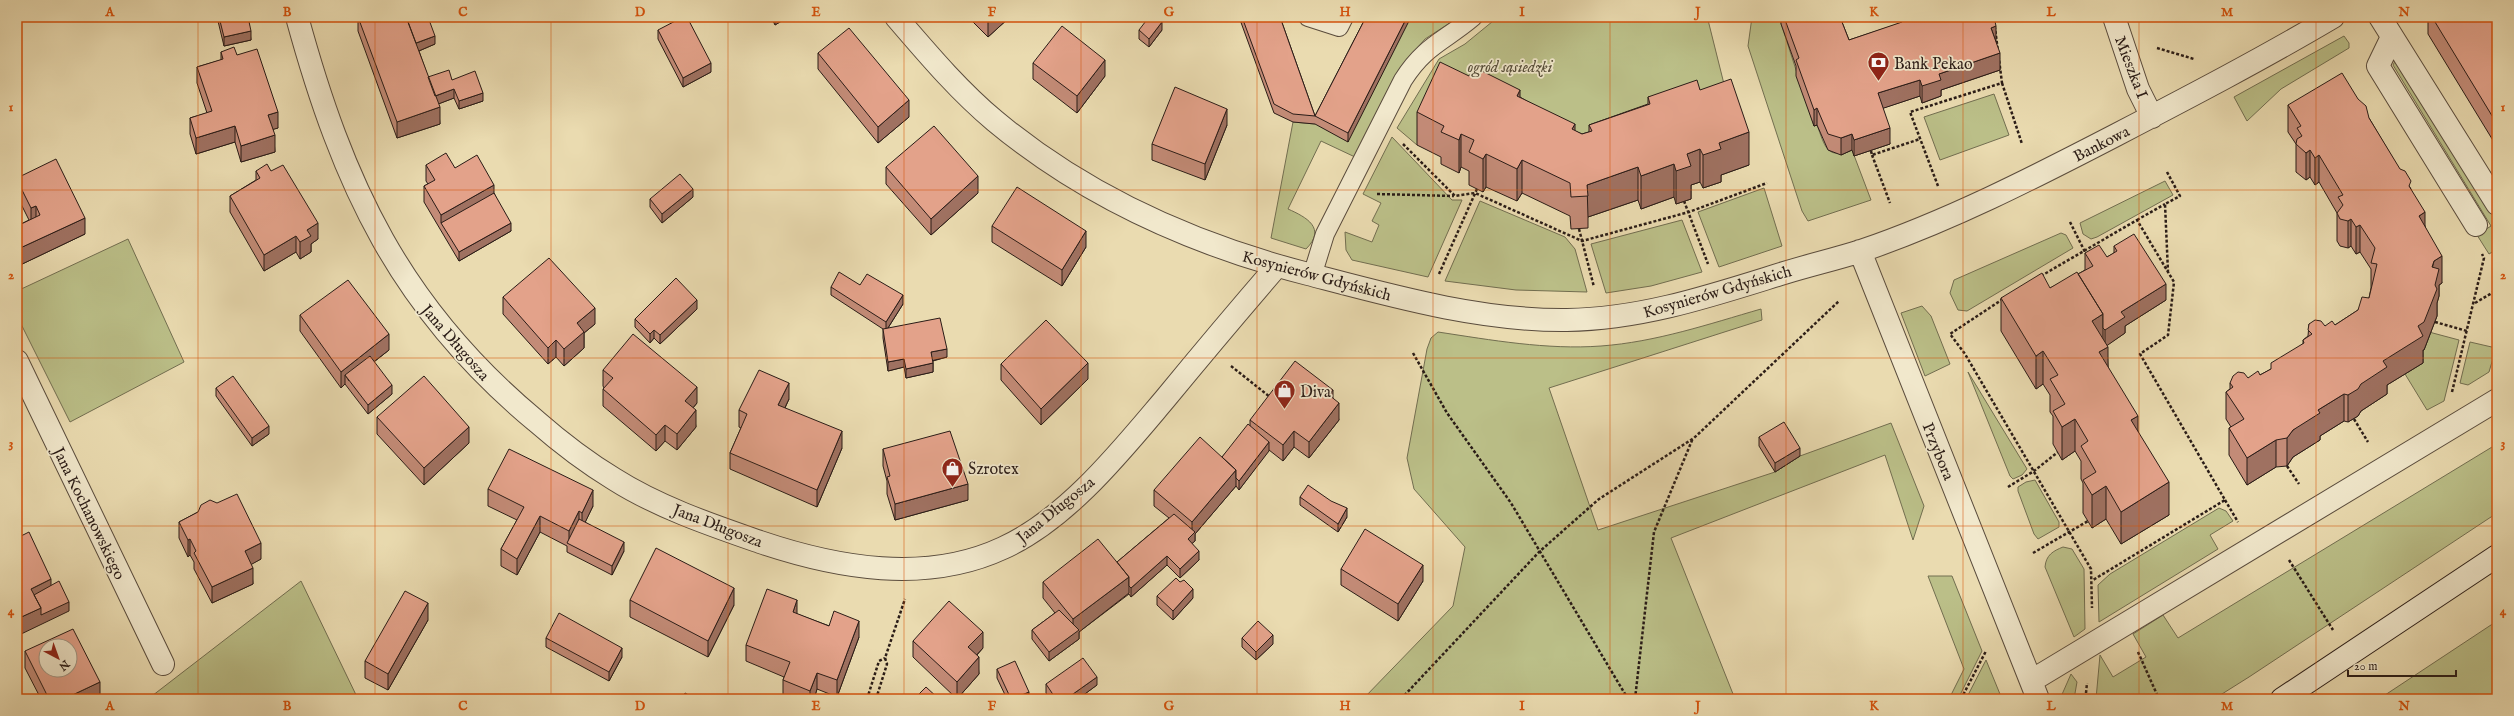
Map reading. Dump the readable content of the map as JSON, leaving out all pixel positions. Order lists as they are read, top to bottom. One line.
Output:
{"streets":{"street":["Mieszka I","Bankowa","Kosynierów Gdyńskich","Jana Długosza","Przybora","Jana Kochanowskiego"]},"crossings":[["Mieszka I","Bankowa"],["Bankowa","Kosynierów Gdyńskich"],["Bankowa","Przybora"],["Kosynierów Gdyńskich","Jana Długosza"],["Kosynierów Gdyńskich","Przybora"]],"parks":["ogród sąsiedzki"],"places":{"bank":["Bank Pekao"],"shop":["Diva","Szrotex"]},"scale_bar":"20 m","north":"bottom right","grid":{"columns":["A","B","C","D","E","F","G","H","I","J","K","L","M","N"],"rows":["1","2","3","4"]}}
